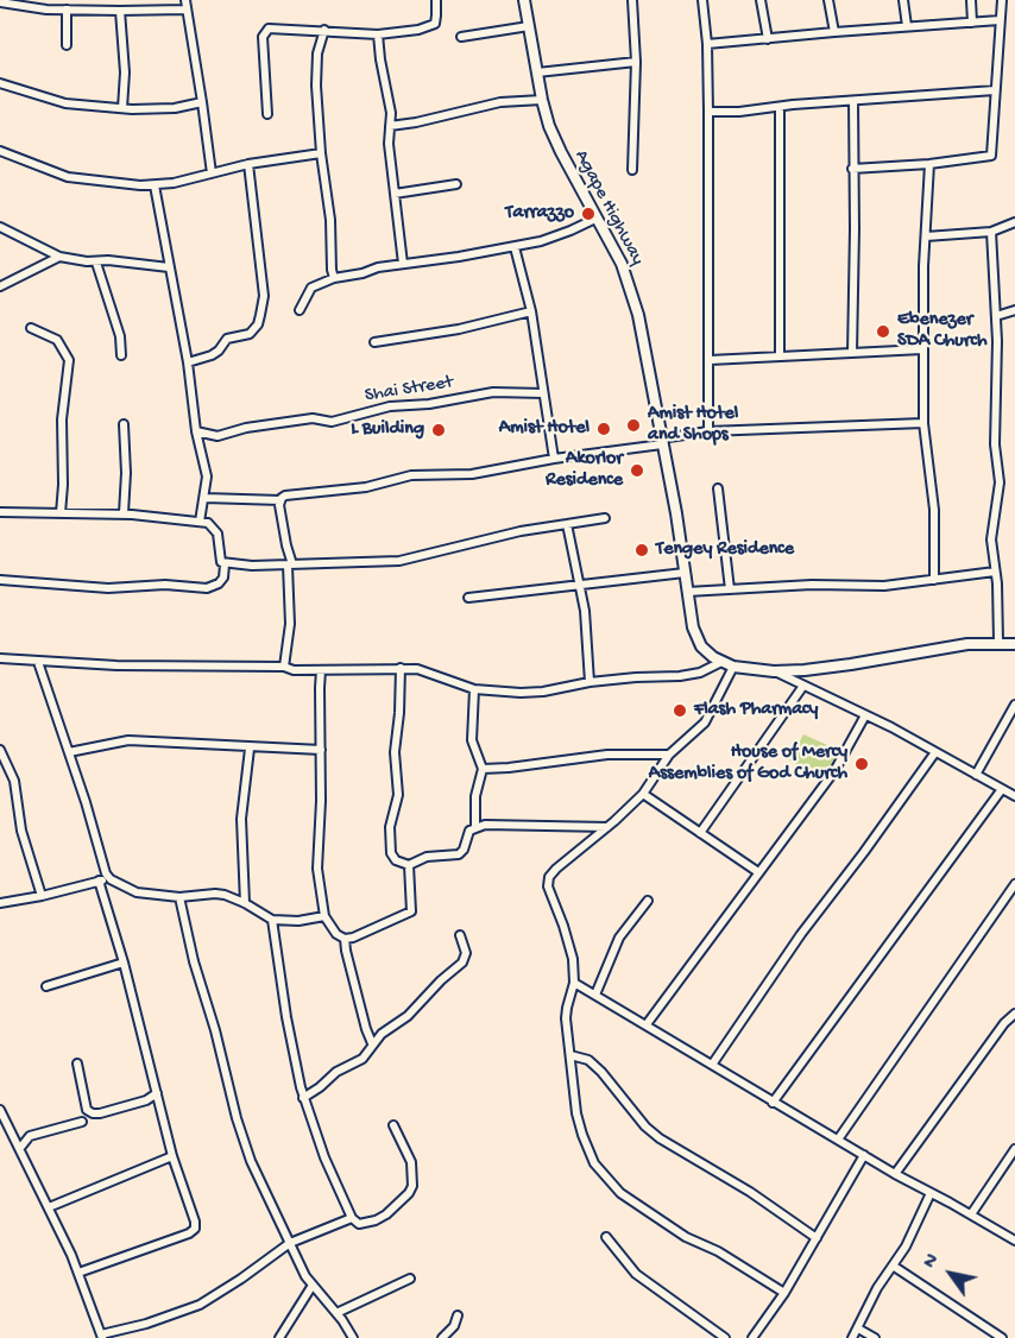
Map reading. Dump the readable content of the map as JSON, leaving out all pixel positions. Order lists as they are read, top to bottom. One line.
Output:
{"streets":{"street":["Agape Highway","Shai Street"]},"places":["Tarrazzo","Ebenezer SDA Church","Amist Hotel and Shops","Amist Hotel","L Building","Akorlor Residence","Tengey Residence","Flash Pharmacy","House of Mercy Assemblies of God Church"],"north":"top left"}
